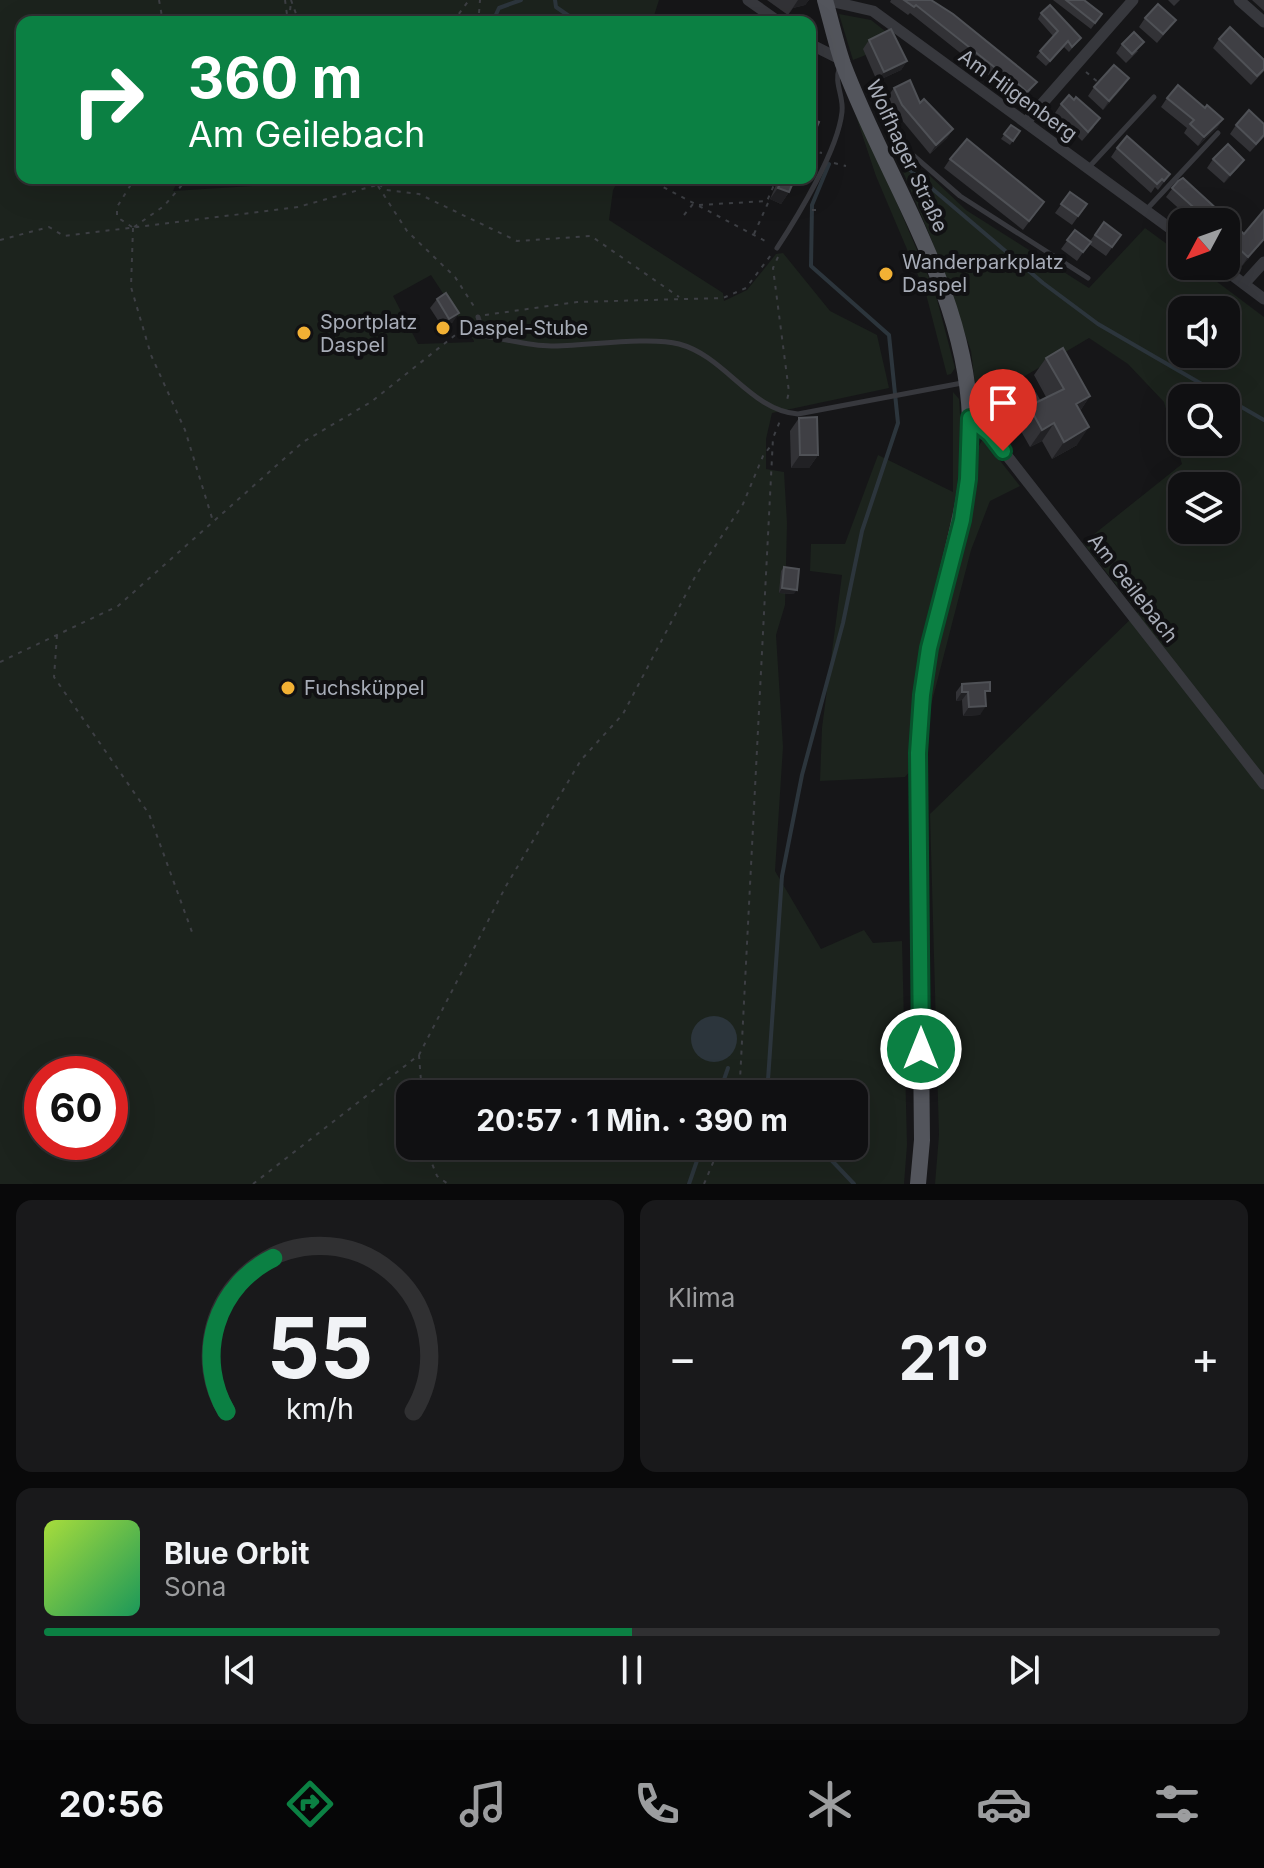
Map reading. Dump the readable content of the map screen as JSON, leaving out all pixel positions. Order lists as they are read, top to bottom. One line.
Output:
{"streets":{"main road":["Wolfhager Straße"],"street":["Am Hilgenberg","Am Geilebach"]},"crossings":[["Am Hilgenberg","Wolfhager Straße"],["Wolfhager Straße","Am Geilebach"]],"places":["Wanderparkplatz Daspel","Daspel-Stube","Sportplatz Daspel","Fuchsküppel"],"north":"bottom left","page":{"turn":["360 m","Am Geilebach"],"limit":"60","trip":"20:57 · 1 Min. · 390 m","tile":"Klima","heat":["−","21°","+"],"song":["Blue Orbit","Sona"],"tabs":"20:56","gauge":["55","km/h"]}}
